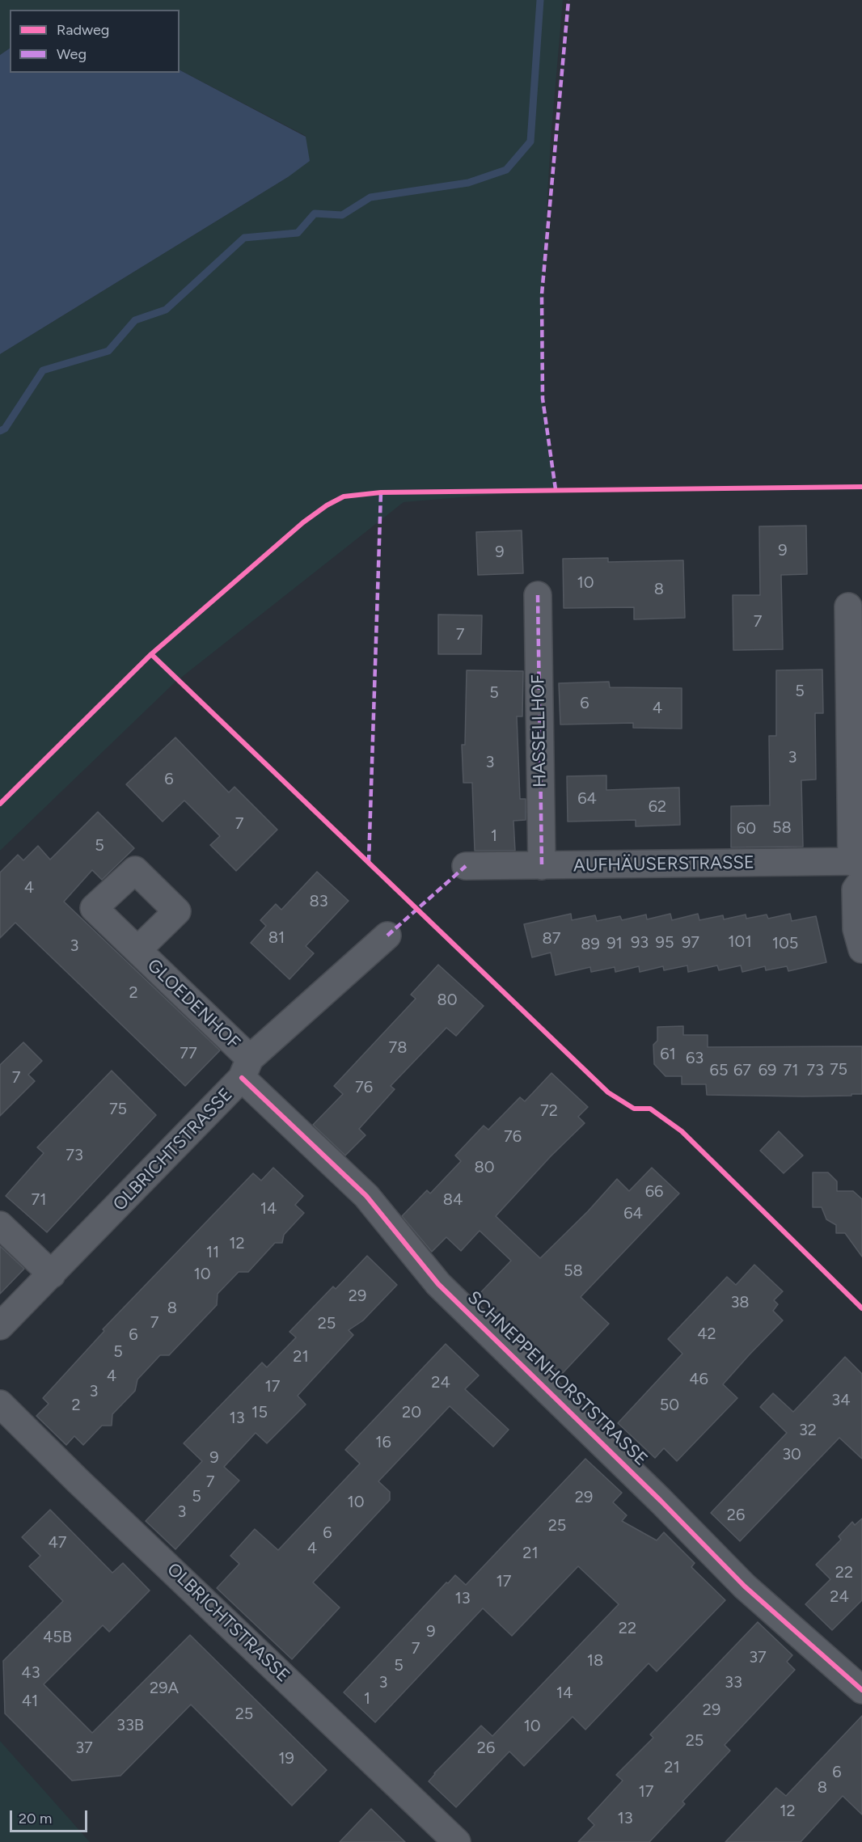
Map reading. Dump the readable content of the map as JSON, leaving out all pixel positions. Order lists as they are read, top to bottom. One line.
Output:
{"streets":{"street":["HASSELLHOF","AUFHÄUSERSTRASSE","GLOEDENHOF","OLBRICHTSTRASSE","SCHNEPPENHORSTSTRASSE"]},"crossings":[["HASSELLHOF","AUFHÄUSERSTRASSE"],["GLOEDENHOF","OLBRICHTSTRASSE"],["GLOEDENHOF","SCHNEPPENHORSTSTRASSE"],["OLBRICHTSTRASSE","SCHNEPPENHORSTSTRASSE"]],"house_numbers":["9","9","10","8","7","7","5","5","6","4","3","3","6","64","62","7","58","60","1","5","4","83","81","87","101","93","95","97","91","105","89","3","2","80","78","77","61","63","75","65","67","69","71","73","7","76","75","72","76","73","80","66","71","84","14","64","12","11","58","10","29","38","8","7","25","42","6","5","21","4","46","24","17","3","34","2","50","15","20","13","32","16","30","9","7","5","29","10","3","26","25","6","47","4","21","22","17","24","13","22","9","45B","7","37","18","5","43","3","33","29A","14","1","41","29","25","33B","10","25","37","26","19","21","6","8","17","12","13"],"legend":["Radweg","Weg"],"scale_bar":"20 m"}
